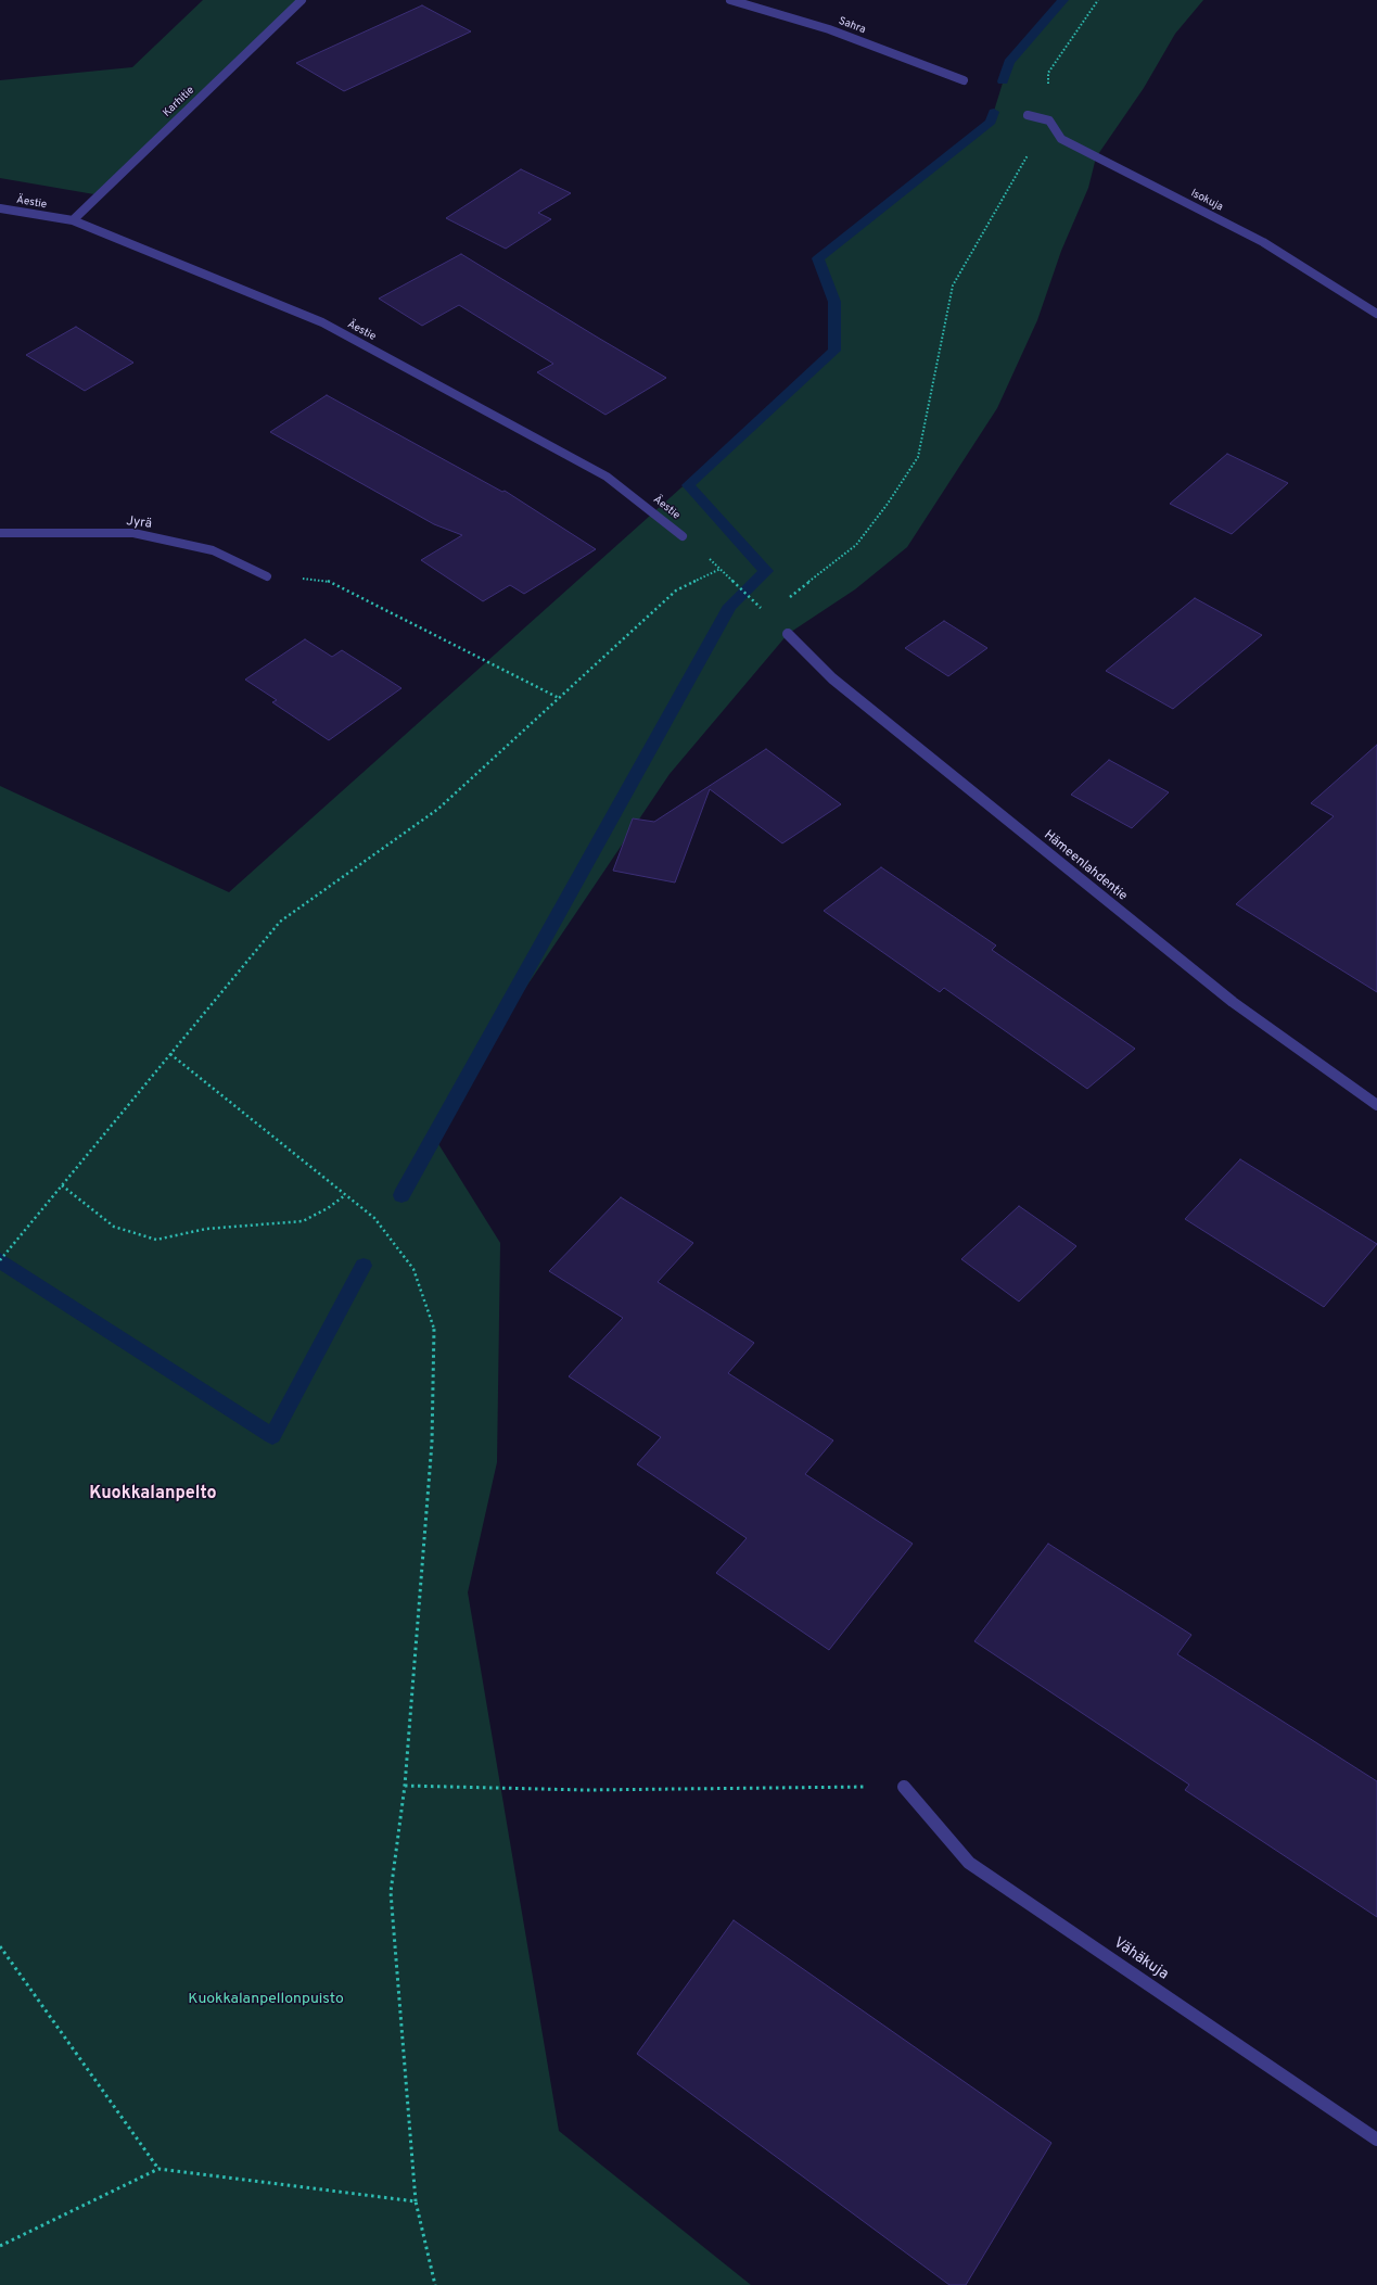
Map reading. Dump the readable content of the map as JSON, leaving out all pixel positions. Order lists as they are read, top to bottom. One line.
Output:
{"streets":{"street":["Sahra","Karhitie","Isokuja","Äestie","Jyrä","Hämeenlahdentie","Vähäkuja"]},"crossings":[["Karhitie","Äestie"]],"districts":["Kuokkalanpelto"],"parks":["Kuokkalanpellonpuisto"]}
